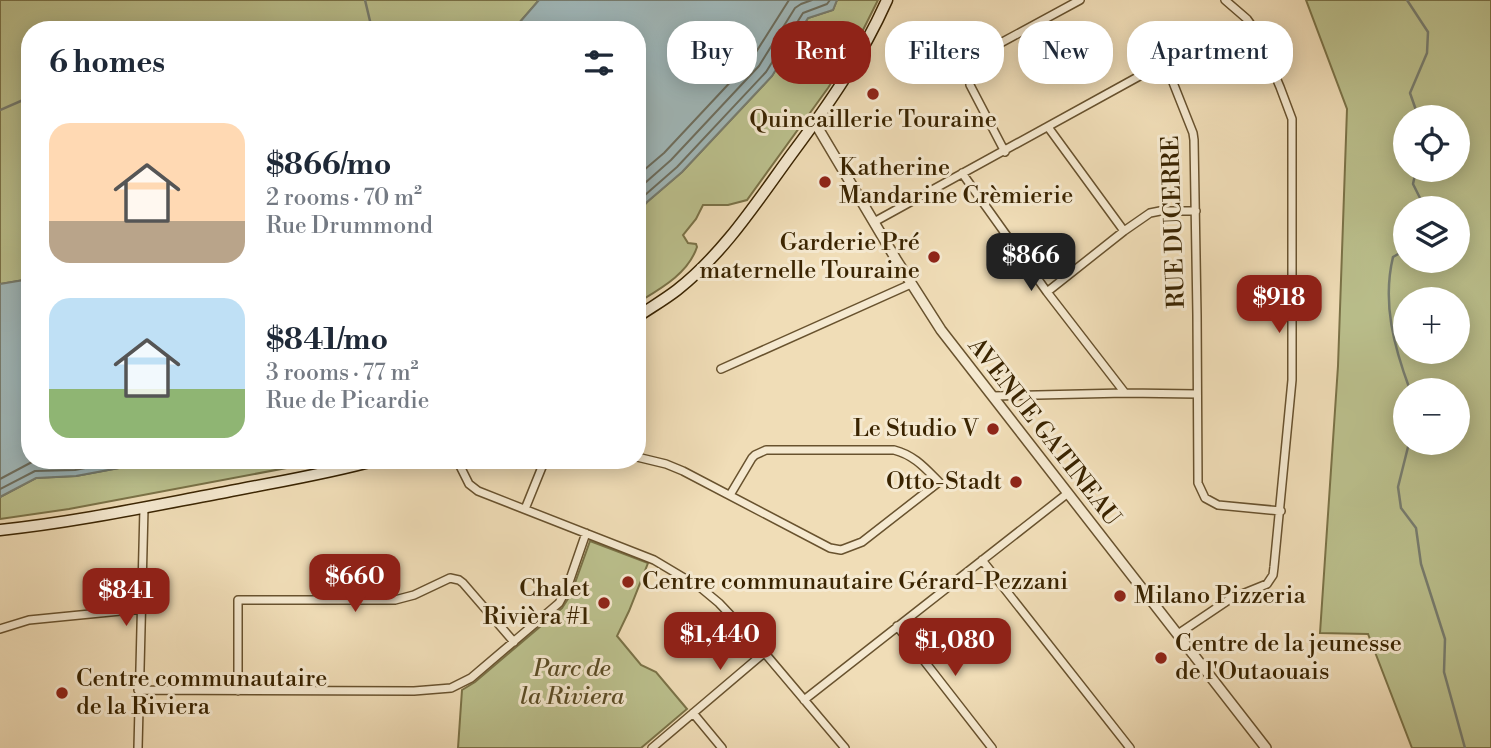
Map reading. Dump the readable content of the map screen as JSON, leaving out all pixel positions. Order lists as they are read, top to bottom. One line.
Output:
{"streets":{"street":["RUE DUCERRE","AVENUE GATINEAU"]},"crossings":[["RUE DUCERRE","AVENUE GATINEAU"]],"parks":["Parc de la Riviera"],"places":["Quincaillerie Touraine","Katherine Mandarine Crèmierie","Garderie Pré maternelle Touraine","Le Studio V","Otto-Stadt","Centre communautaire Gérard-Pezzani","Milano Pizzeria","Chalet Rivièra #1","Centre de la jeunesse de l'Outaouais","Centre communautaire de la Riviera"],"page":{"chip":["Buy","Rent","Filters","New","Apartment"],"heading":"6 homes","map_buttons":["+","−"],"list":[{"name":"$866/mo","note":"2 rooms · 70 m² · Rue Drummond"},{"name":"$841/mo","note":"3 rooms · 77 m² · Rue de Picardie"}],"price":["$866","$918","$660","$841","$1,440","$1,080"]}}
